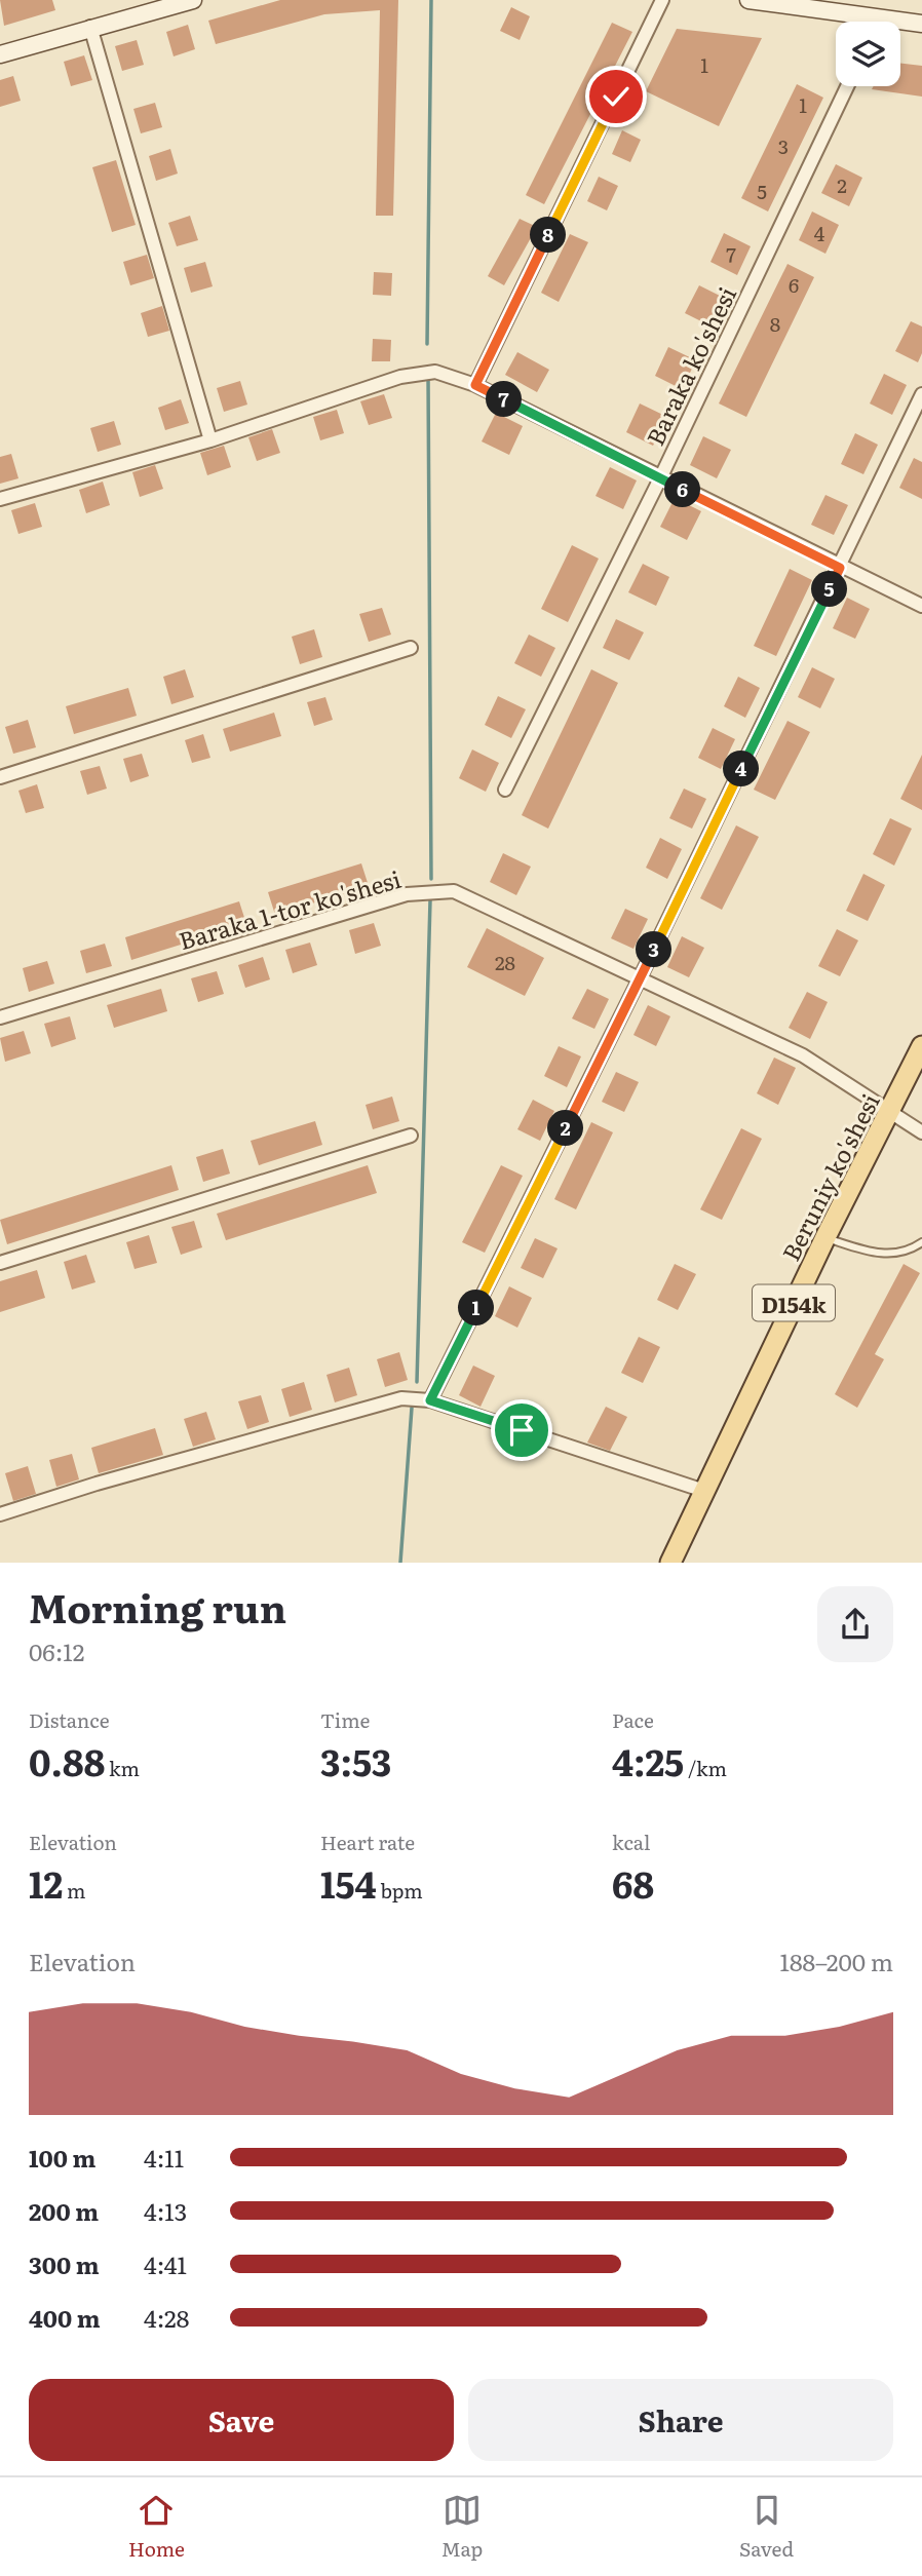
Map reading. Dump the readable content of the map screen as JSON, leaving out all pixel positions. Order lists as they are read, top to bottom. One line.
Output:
{"streets":{"main road":["Beruniy ko'shesi","D154k"],"street":["Baraka ko'shesi","Baraka 1-tor ko'shesi"]},"crossings":[["Baraka 1-tor ko'shesi","Beruniy ko'shesi"]],"house_numbers":["1","1","3","2","5","4","7","6","8","28"],"page":{"pins":["8","7","6","5","4","3","2","1"],"heading":["Morning run","06:12"],"stats":[["Distance","0.88 km"],["Time","3:53"],["Pace","4:25 /km"],["Elevation","12 m"],["Heart rate","154 bpm"],["kcal","68"]],"chart":["Elevation","188–200 m"],"list":[{"name":"100 m","note":"4:11"},{"name":"200 m","note":"4:13"},{"name":"300 m","note":"4:41"},{"name":"400 m","note":"4:28"}],"buttons":["Save","Share"],"tabs":["Home","Map","Saved"]}}
